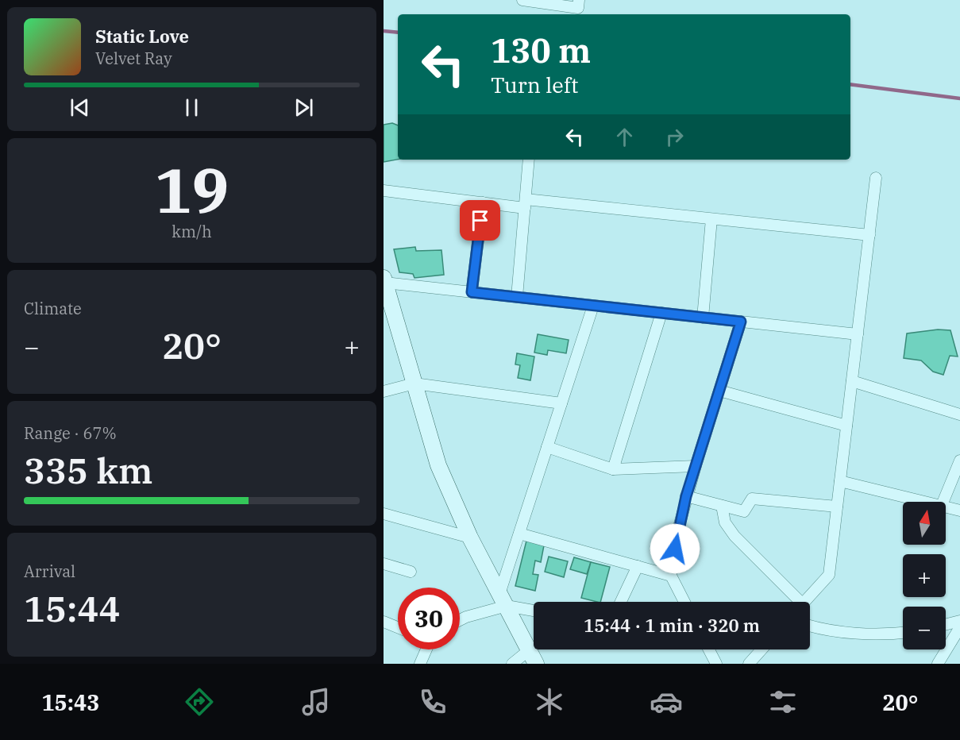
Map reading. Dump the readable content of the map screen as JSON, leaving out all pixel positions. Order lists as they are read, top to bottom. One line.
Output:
{"north":"top","page":{"turn":["130 m","Turn left"],"song":["Static Love","Velvet Ray"],"tile":[["19","km/h"],"Climate",["Range · 67%","335 km"],["Arrival","15:44"]],"heat":["−","20°","+"],"map_buttons":["+","−"],"limit":"30","trip":"15:44 · 1 min · 320 m","tabs":["15:43","20°"]}}
